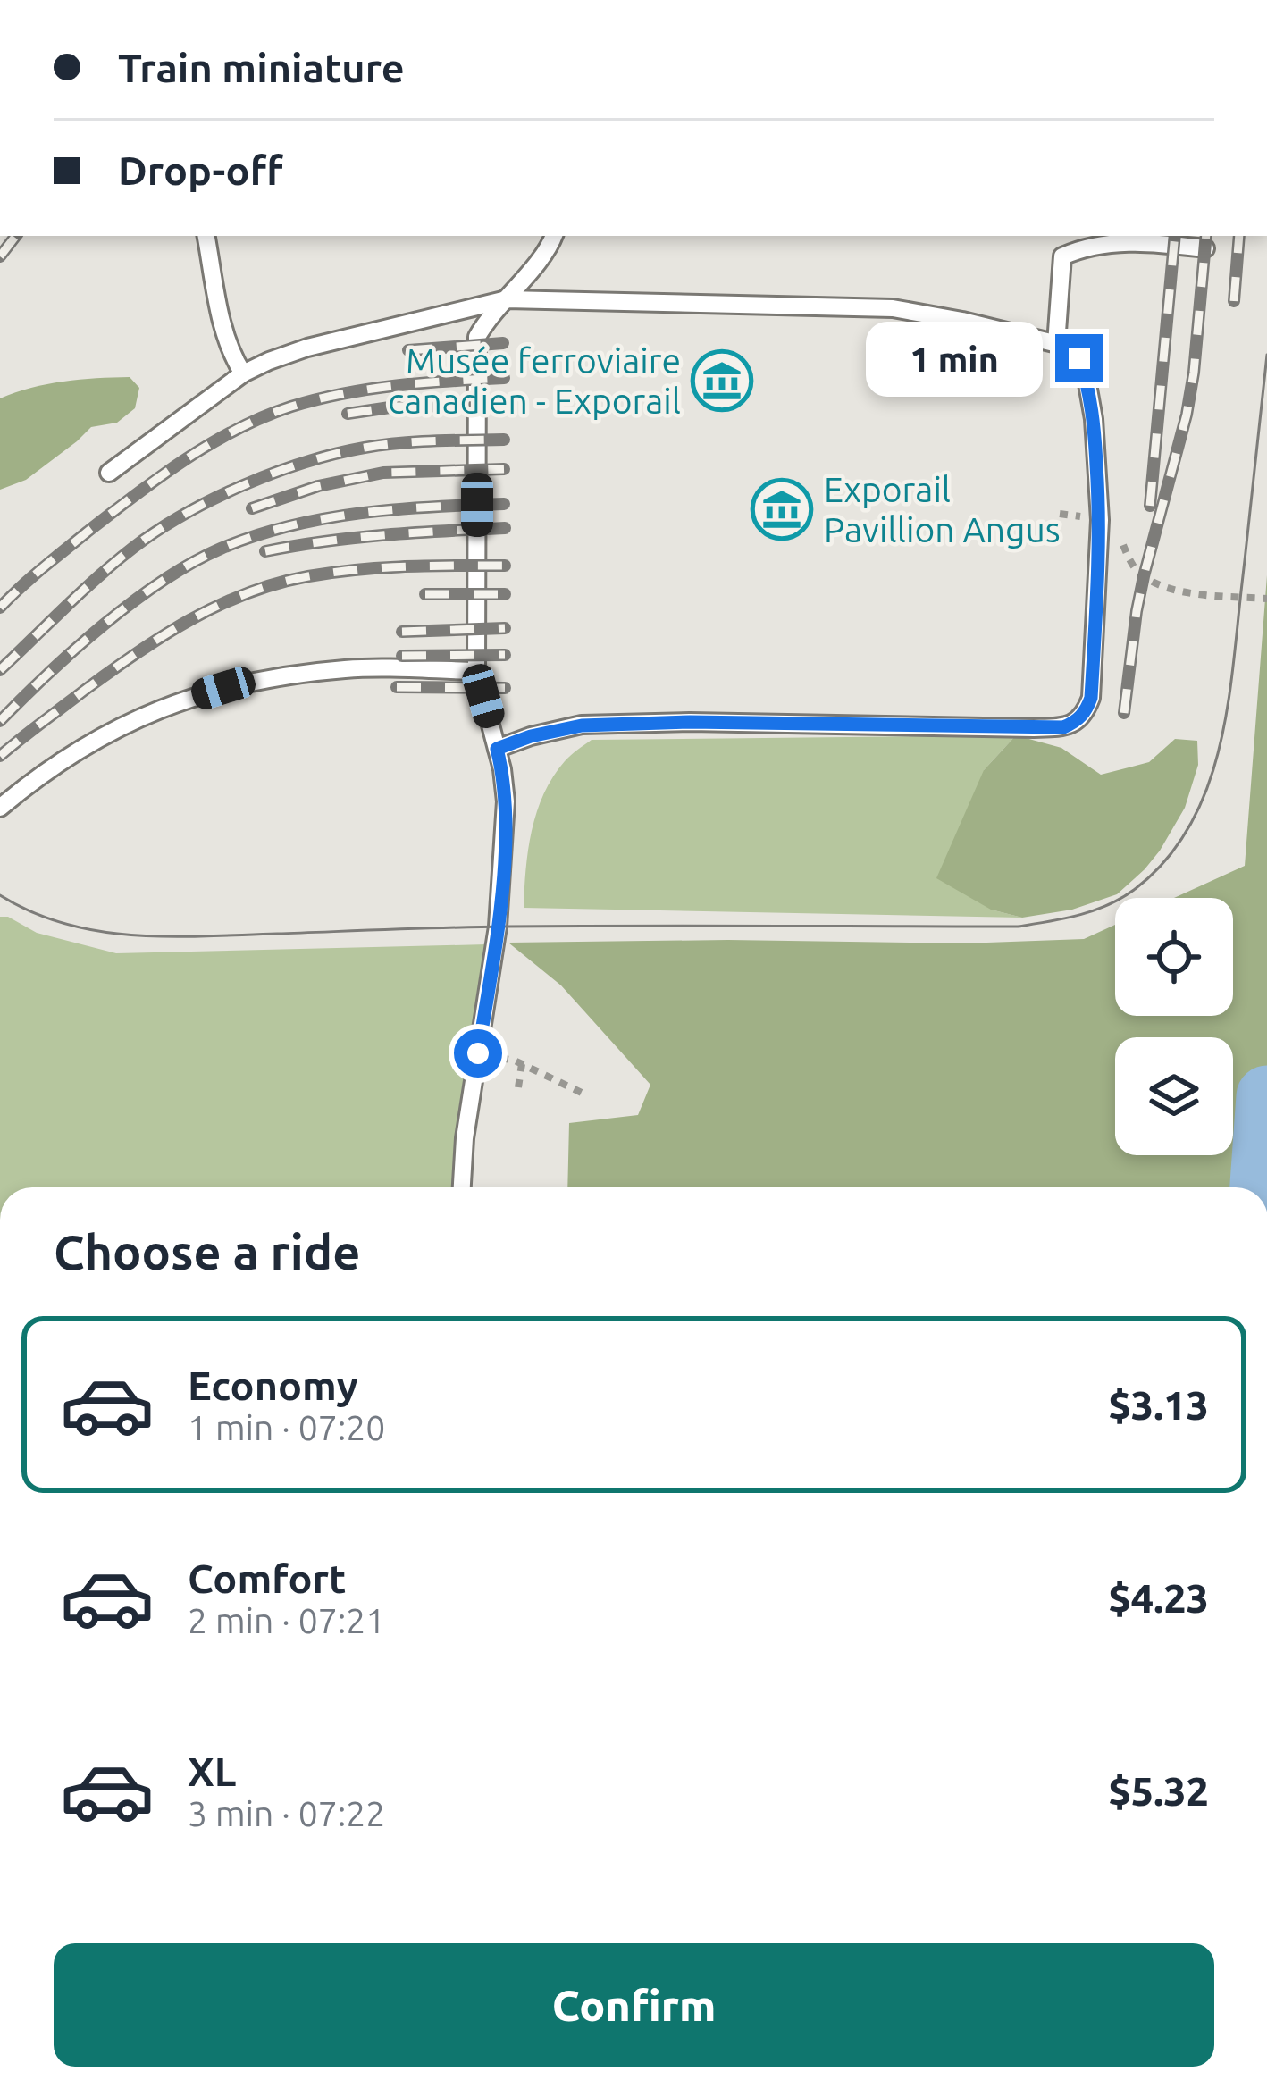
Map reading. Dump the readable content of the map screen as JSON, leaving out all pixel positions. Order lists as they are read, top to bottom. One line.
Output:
{"places":{"museum":["Musée ferroviaire canadien - Exporail","Exporail Pavillion Angus"]},"page":{"banner":["Train miniature","Drop-off"],"bubble":"1 min","heading":"Choose a ride","list":[{"name":"Economy","note":"1 min · 07:20","value":"$3.13"},{"name":"Comfort","note":"2 min · 07:21","value":"$4.23"},{"name":"XL","note":"3 min · 07:22","value":"$5.32"}],"buttons":"Confirm"}}
